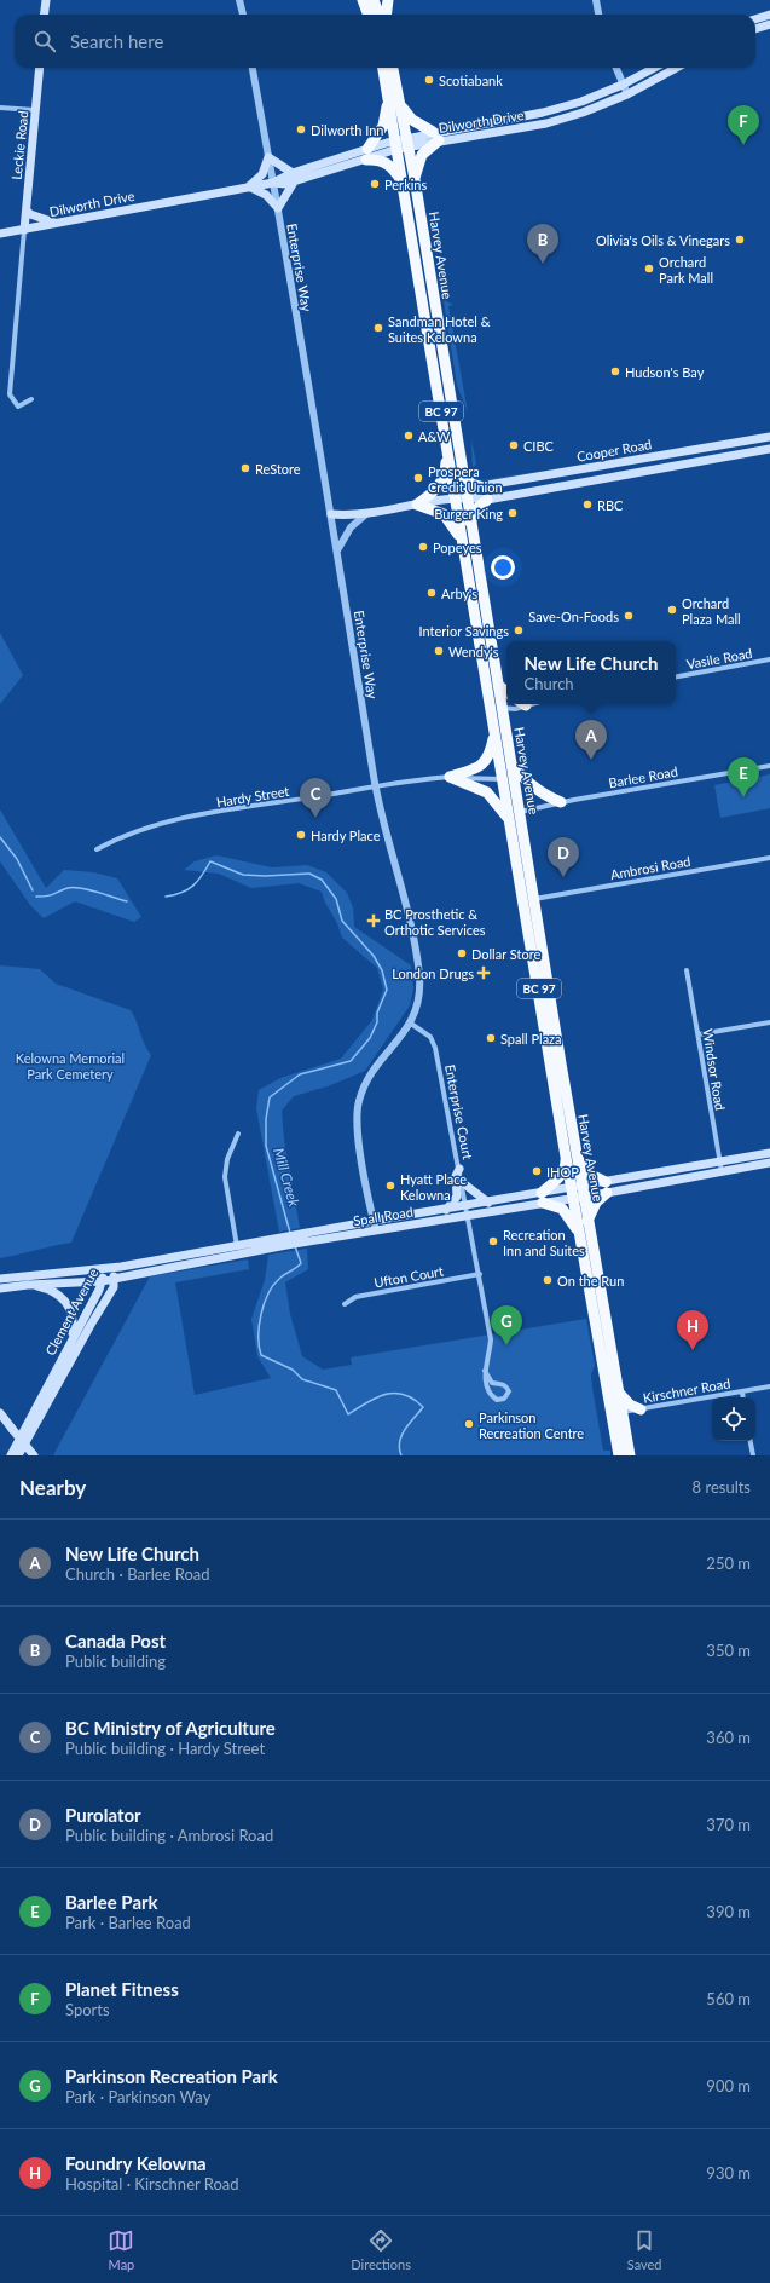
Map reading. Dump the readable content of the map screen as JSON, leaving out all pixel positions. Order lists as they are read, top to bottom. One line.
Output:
{"streets":{"highway":["Harvey Avenue","BC 97"],"main road":["Dilworth Drive","Leckie Road","Cooper Road","Spall Road","Clement Avenue"],"street":["Enterprise Way","Vasile Road","Barlee Road","Hardy Street","Ambrosi Road","Windsor Road","Enterprise Court","Ufton Court","Kirschner Road"]},"crossings":[["Dilworth Drive","Leckie Road"],["Dilworth Drive","Harvey Avenue"],["Dilworth Drive","Enterprise Way"],["Harvey Avenue","Cooper Road"],["Harvey Avenue","Barlee Road"],["Harvey Avenue","Hardy Street"],["Harvey Avenue","Ambrosi Road"],["Harvey Avenue","Spall Road"],["Harvey Avenue","Kirschner Road"],["Enterprise Way","Cooper Road"],["Enterprise Way","Hardy Street"],["Enterprise Way","Enterprise Court"],["Enterprise Way","Spall Road"],["Windsor Road","Spall Road"],["Enterprise Court","Spall Road"],["Enterprise Court","Ufton Court"],["Spall Road","Clement Avenue"]],"water":["Mill Creek"],"parks":["Kelowna Memorial Park Cemetery"],"places":{"other":["Scotiabank","Dilworth Inn","Perkins","Olivia's Oils & Vinegars","Orchard Park Mall","Sandman Hotel & Suites Kelowna","Hudson's Bay","A&W","CIBC","ReStore","Prospera Credit Union","RBC","Burger King","Popeyes","Arby's","Orchard Plaza Mall","Save-On-Foods","Interior Savings","Wendy's","Hardy Place","Dollar Store","Spall Plaza","IHOP","Hyatt Place Kelowna","Recreation Inn and Suites","On the Run","Parkinson Recreation Centre"],"health":["BC Prosthetic & Orthotic Services","London Drugs"]},"page":{"search":"Search here","pins":["F","B","A","E","C","D","G","H"],"popup":["New Life Church","Church"],"heading":["Nearby","8 results"],"list":[{"mark":"A","name":"New Life Church","note":"Church · Barlee Road","value":"250 m"},{"mark":"B","name":"Canada Post","note":"Public building","value":"350 m"},{"mark":"C","name":"BC Ministry of Agriculture","note":"Public building · Hardy Street","value":"360 m"},{"mark":"D","name":"Purolator","note":"Public building · Ambrosi Road","value":"370 m"},{"mark":"E","name":"Barlee Park","note":"Park · Barlee Road","value":"390 m"},{"mark":"F","name":"Planet Fitness","note":"Sports","value":"560 m"},{"mark":"G","name":"Parkinson Recreation Park","note":"Park · Parkinson Way","value":"900 m"},{"mark":"H","name":"Foundry Kelowna","note":"Hospital · Kirschner Road","value":"930 m"}],"nav":["Map","Directions","Saved"]}}
